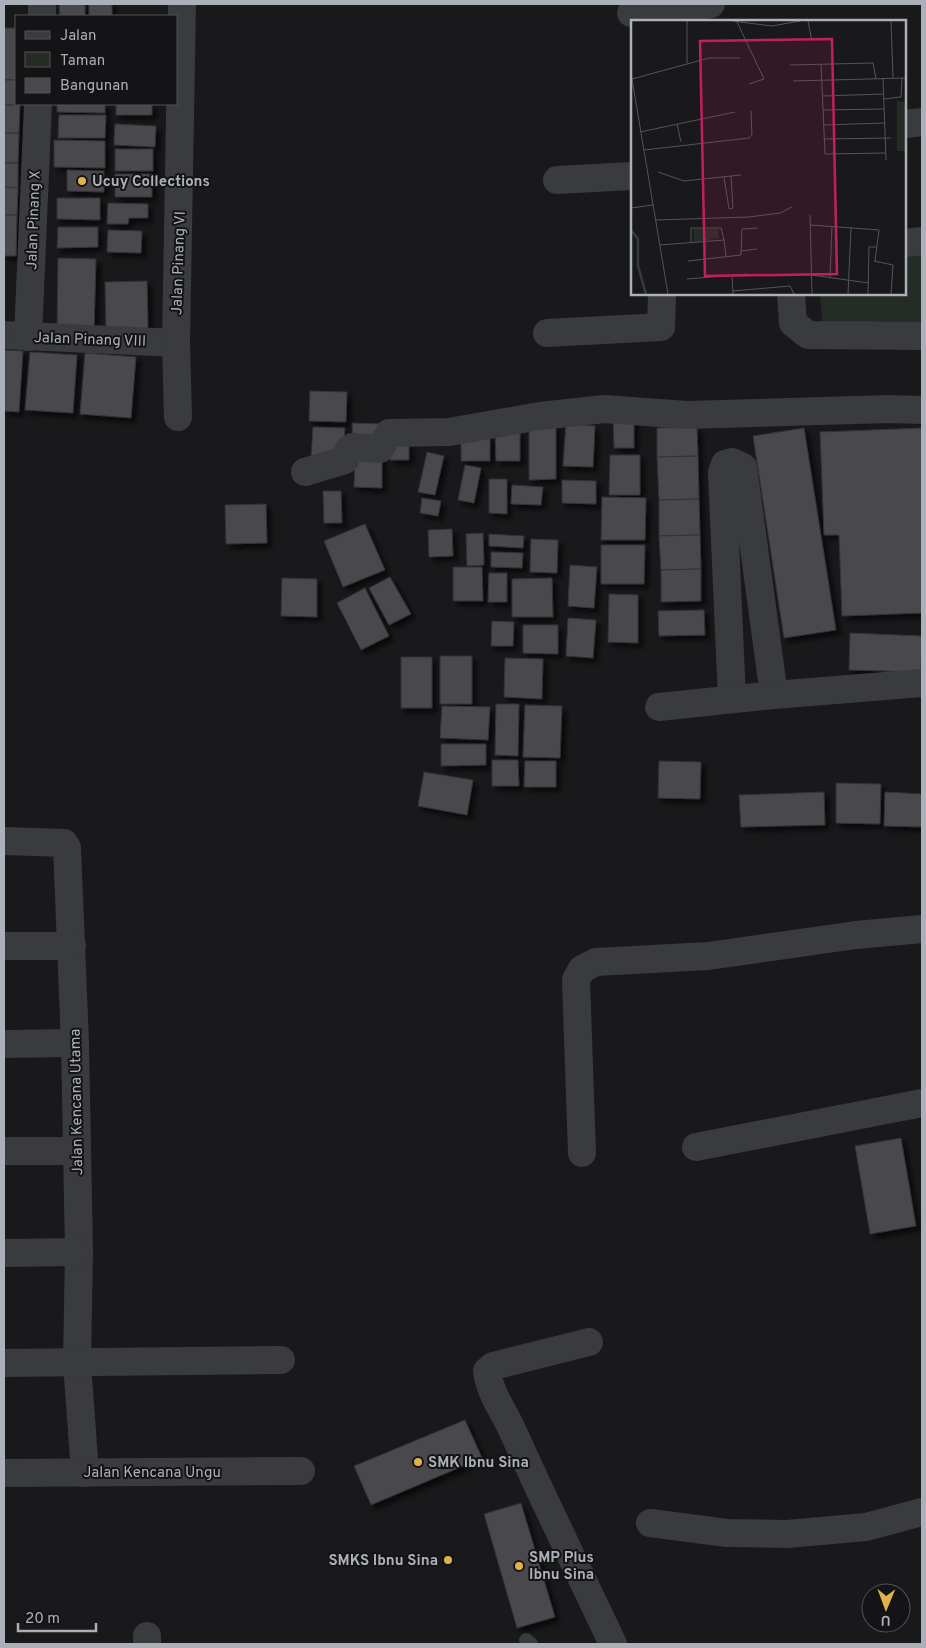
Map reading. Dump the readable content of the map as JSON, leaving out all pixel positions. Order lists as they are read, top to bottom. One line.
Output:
{"streets":{"street":["Jalan Pinang X","Jalan Pinang VI","Jalan Pinang VIII","Jalan Kencana Utama","Jalan Kencana Ungu"]},"crossings":[["Jalan Pinang X","Jalan Pinang VIII"],["Jalan Pinang VI","Jalan Pinang VIII"],["Jalan Kencana Utama","Jalan Kencana Ungu"]],"places":["Ucuy Collections","SMK Ibnu Sina","SMKS Ibnu Sina","SMP Plus Ibnu Sina"],"legend":["Jalan","Taman","Bangunan"],"scale_bar":"20 m","north":"bottom"}
